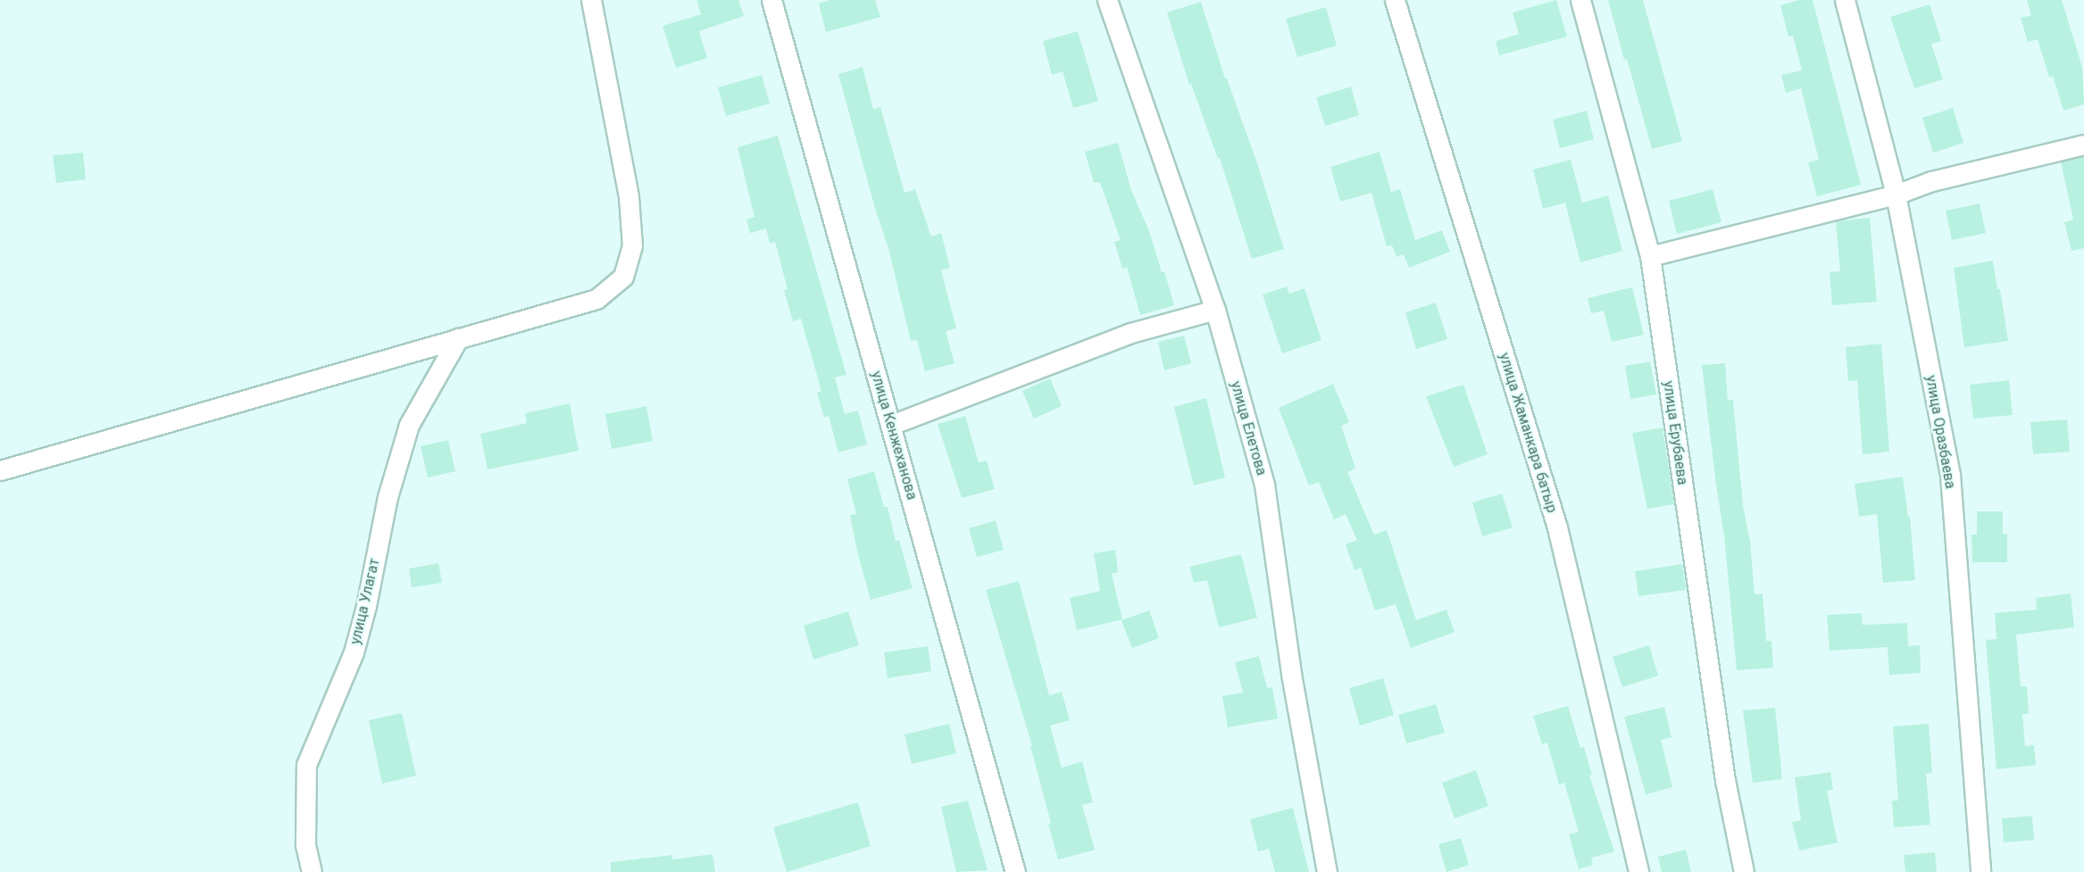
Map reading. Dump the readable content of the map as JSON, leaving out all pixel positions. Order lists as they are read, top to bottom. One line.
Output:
{"streets":{"street":["улица Елетова","улица Оразбаева","улица Жаманкара батыр","улица Ерубаева","улица Кенжеханова","улица Улагат"]}}
